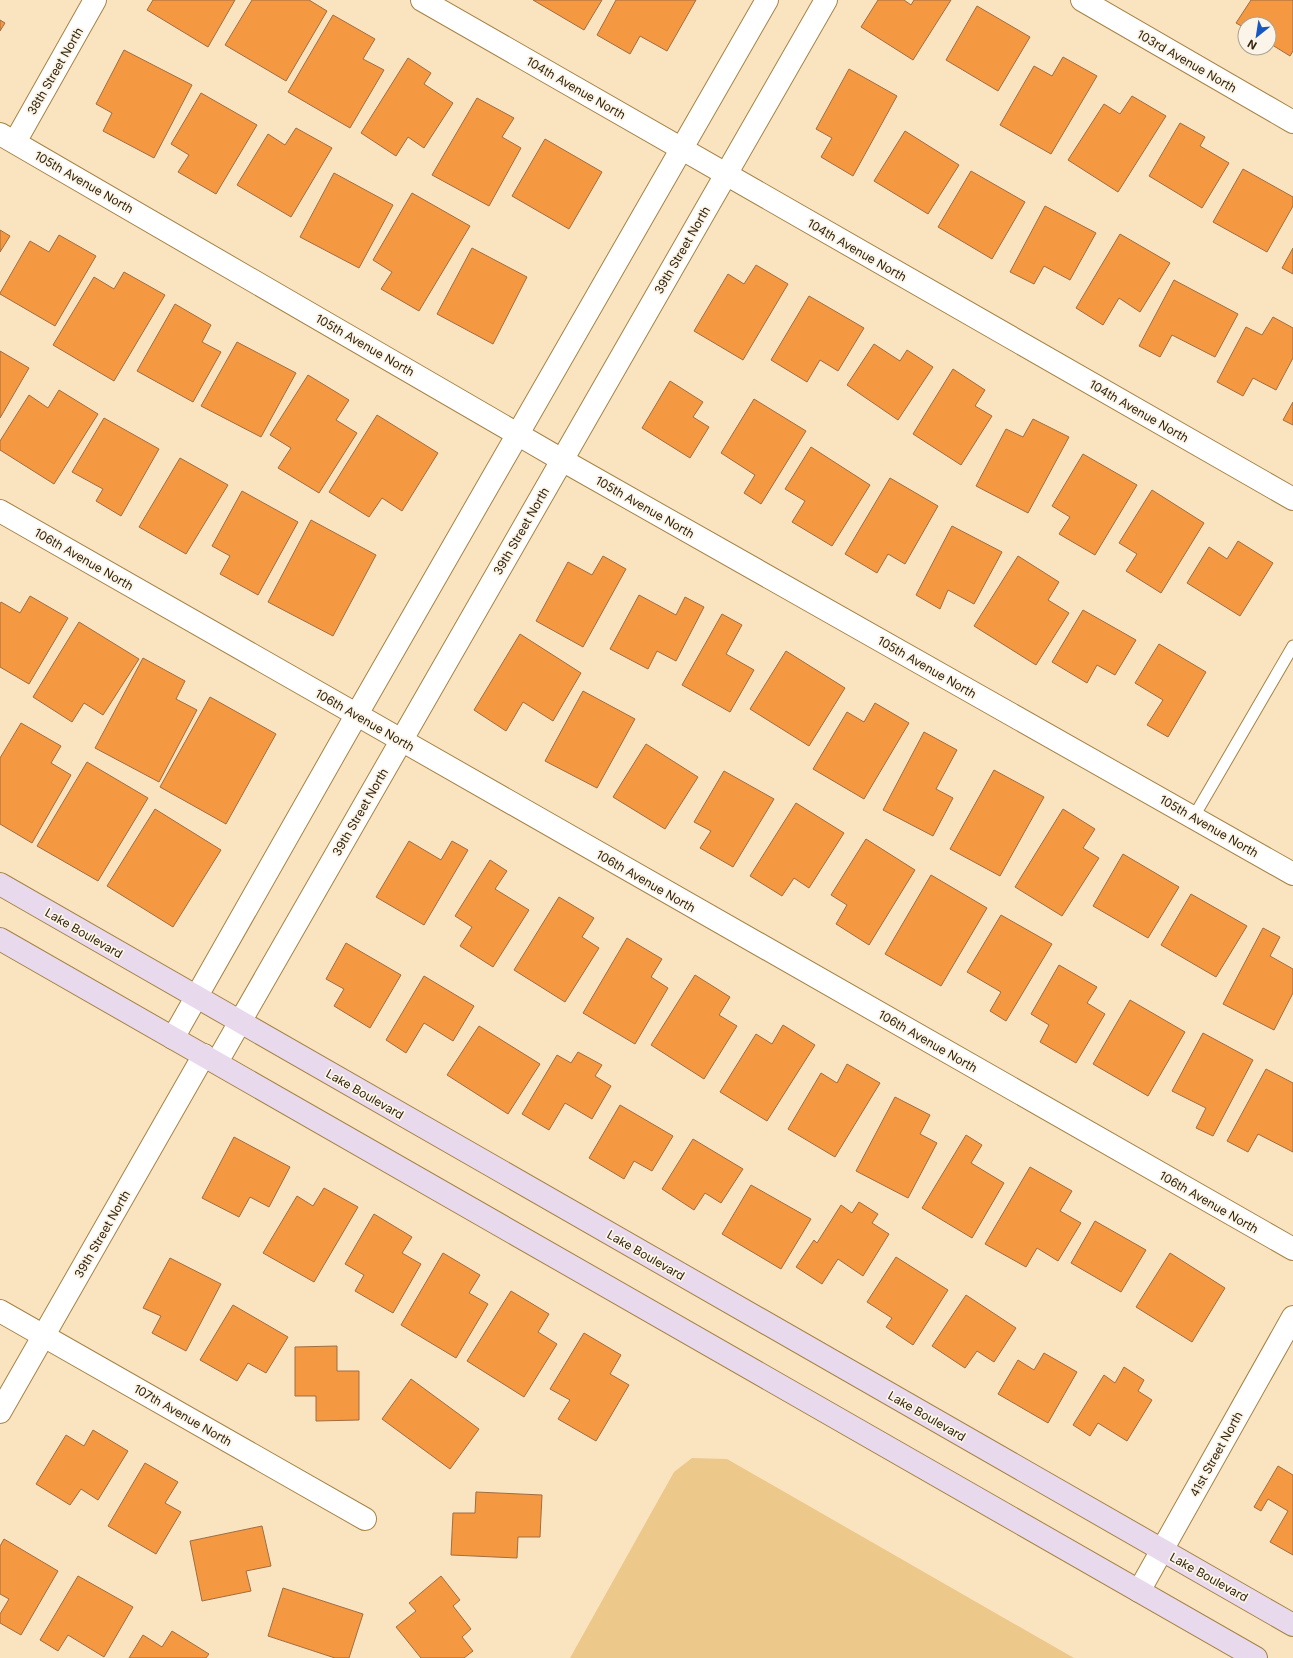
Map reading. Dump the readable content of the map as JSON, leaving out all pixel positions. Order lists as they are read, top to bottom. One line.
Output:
{"streets":{"street":["103rd Avenue North","38th Street North","104th Avenue North","105th Avenue North","39th Street North","106th Avenue North","Lake Boulevard","107th Avenue North","41st Street North"]},"crossings":[["38th Street North","105th Avenue North"],["104th Avenue North","39th Street North"],["105th Avenue North","39th Street North"],["39th Street North","106th Avenue North"],["39th Street North","Lake Boulevard"],["39th Street North","107th Avenue North"],["Lake Boulevard","41st Street North"]],"north":"bottom left"}
